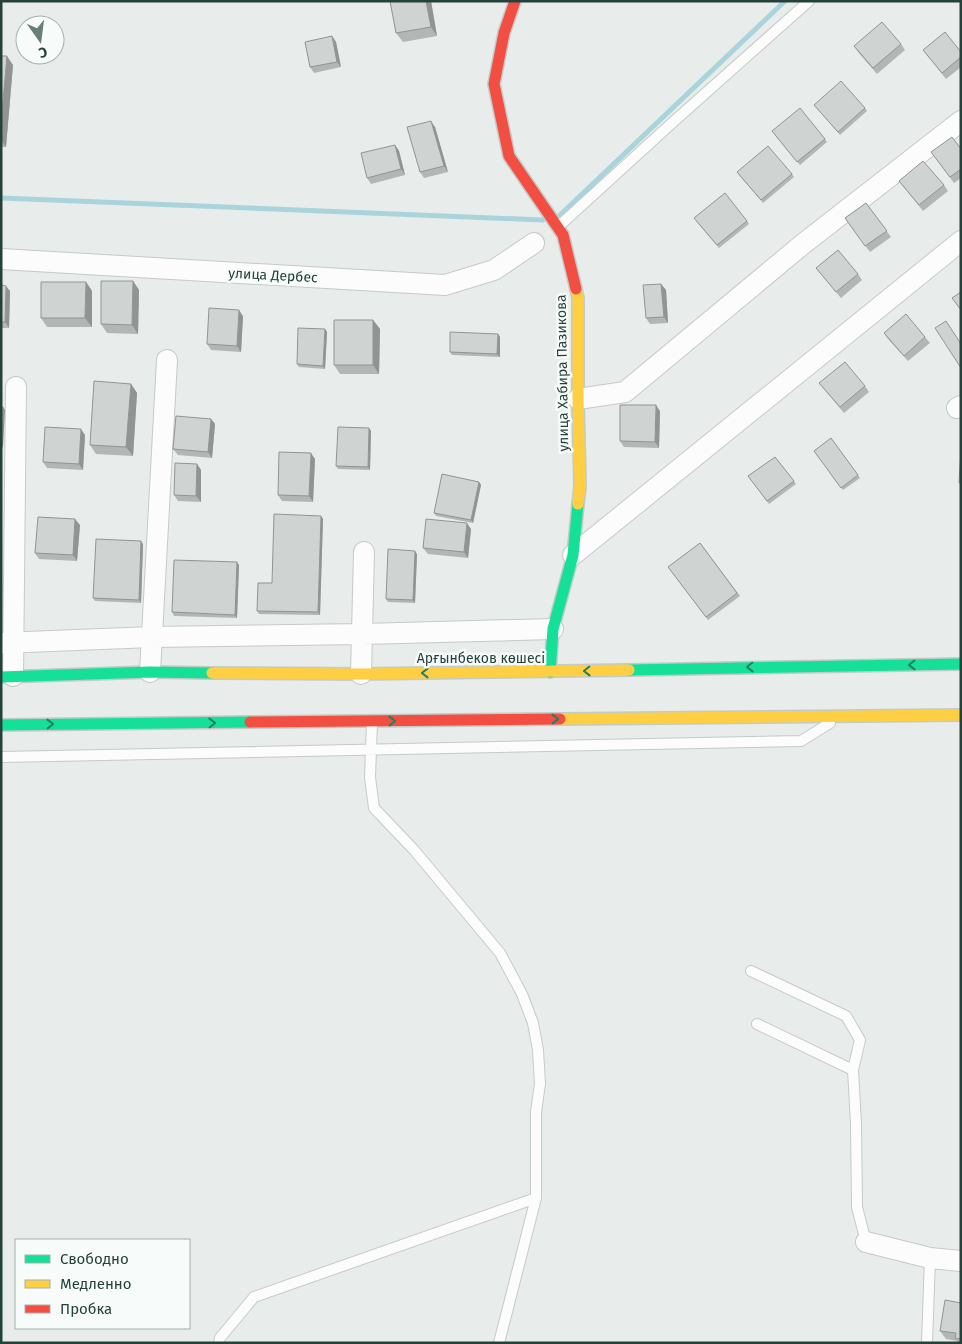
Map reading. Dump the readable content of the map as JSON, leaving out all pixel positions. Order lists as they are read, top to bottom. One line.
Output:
{"streets":{"main road":["улица Хабира Пазикова","Арғынбеков көшесі"],"street":["улица Дербес"]},"crossings":[["улица Хабира Пазикова","Арғынбеков көшесі"]],"legend":["Свободно","Медленно","Пробка"],"north":"bottom"}
